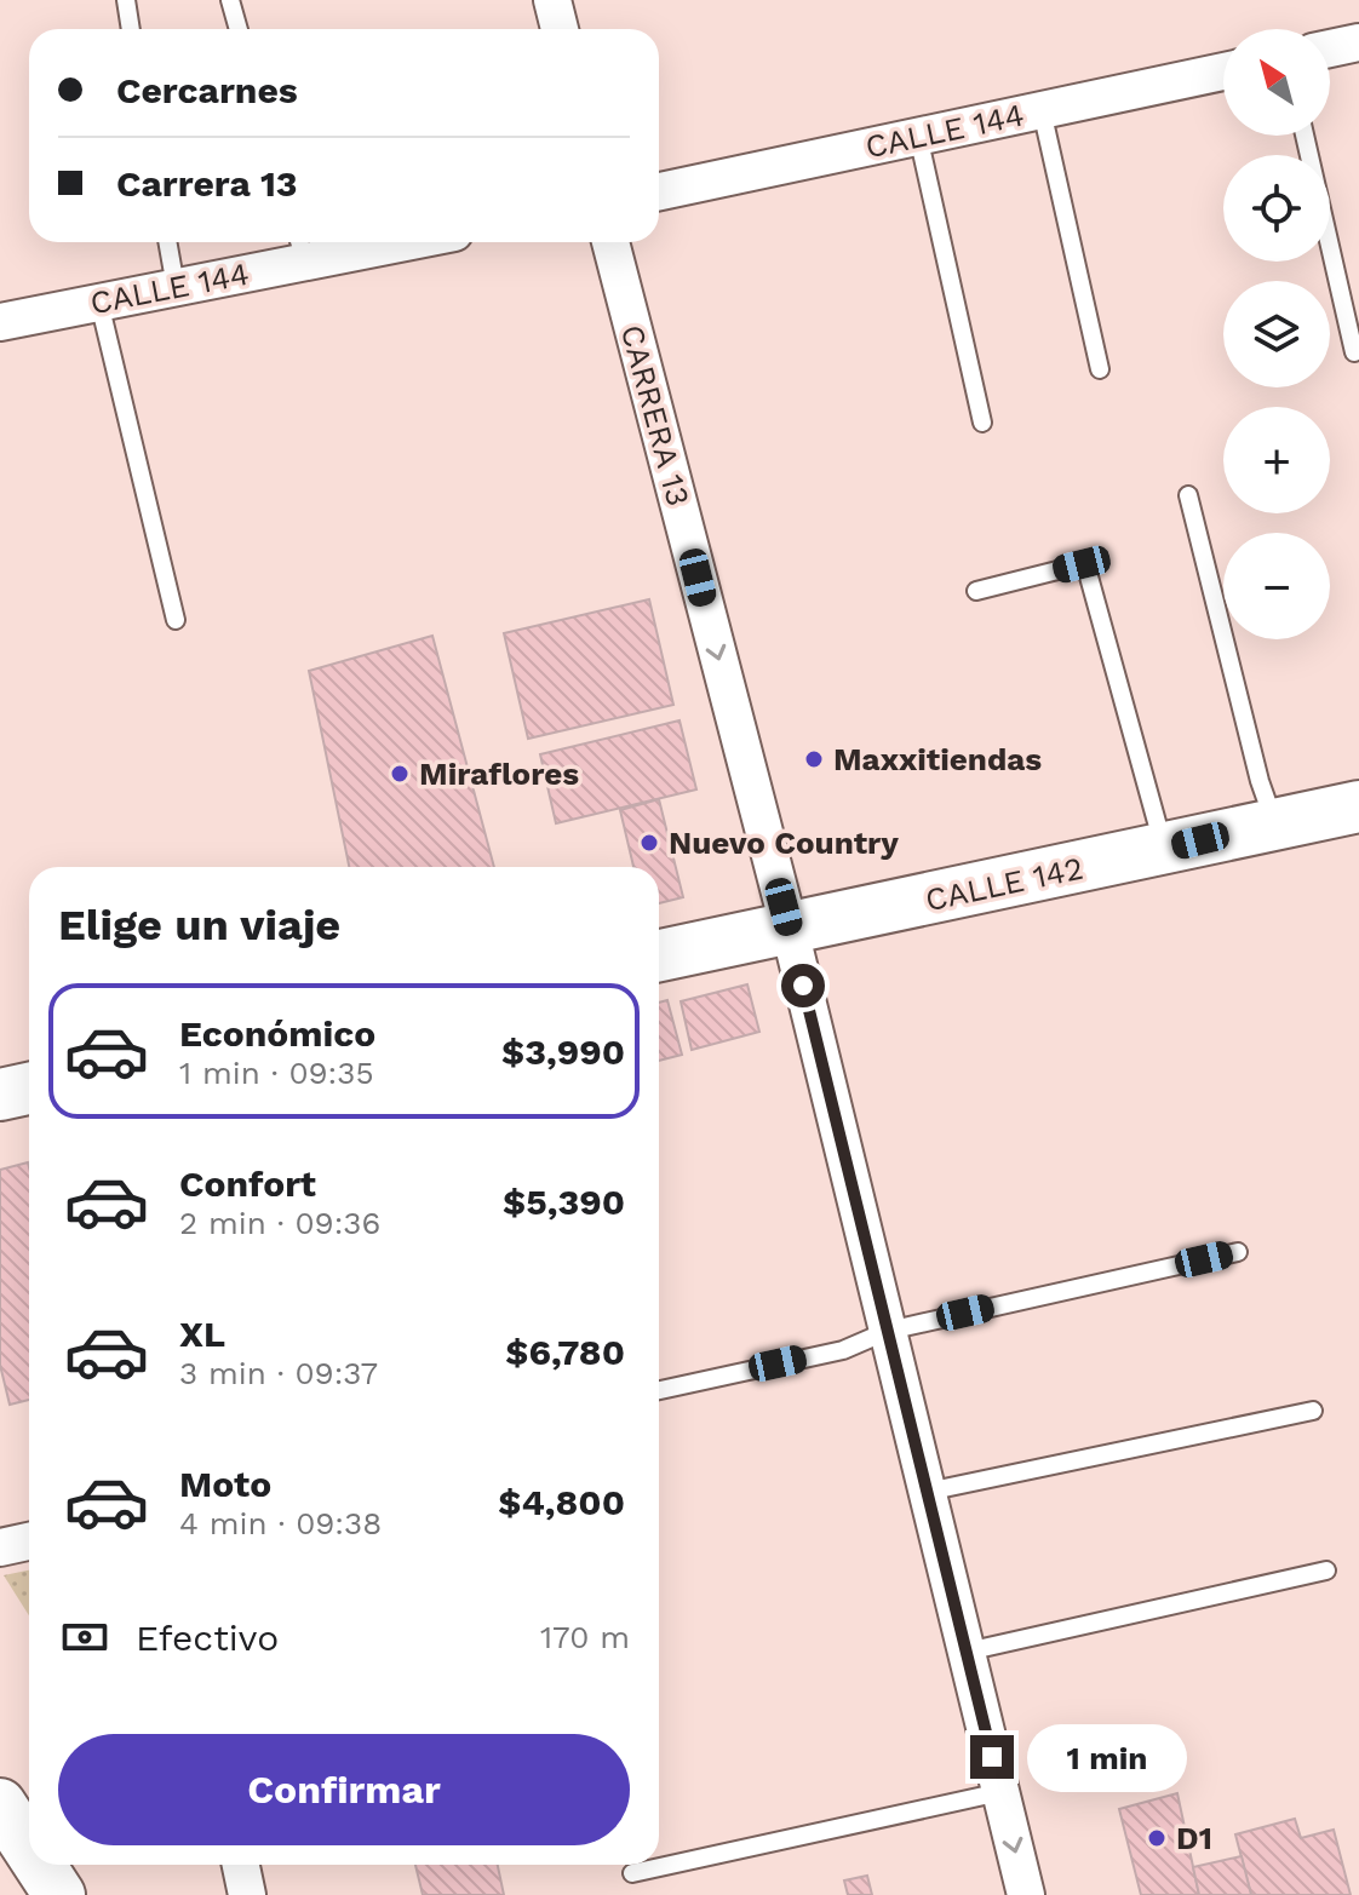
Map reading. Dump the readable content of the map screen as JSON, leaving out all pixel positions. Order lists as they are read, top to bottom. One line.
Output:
{"streets":{"main road":["CALLE 142"],"street":["CALLE 144","CARRERA 13"]},"crossings":[["CARRERA 13","CALLE 142"]],"one_way":["CARRERA 13"],"places":["Maxxitiendas","Miraflores","Nuevo Country","D1"],"north":"top left","page":{"map_buttons":["+","−"],"banner":["Cercarnes","Carrera 13"],"heading":"Elige un viaje","list":[{"name":"Económico","note":"1 min · 09:35","value":"$3,990"},{"name":"Confort","note":"2 min · 09:36","value":"$5,390"},{"name":"XL","note":"3 min · 09:37","value":"$6,780"},{"name":"Moto","note":"4 min · 09:38","value":"$4,800"}],"pay":["Efectivo","170 m"],"buttons":"Confirmar","bubble":"1 min"}}
